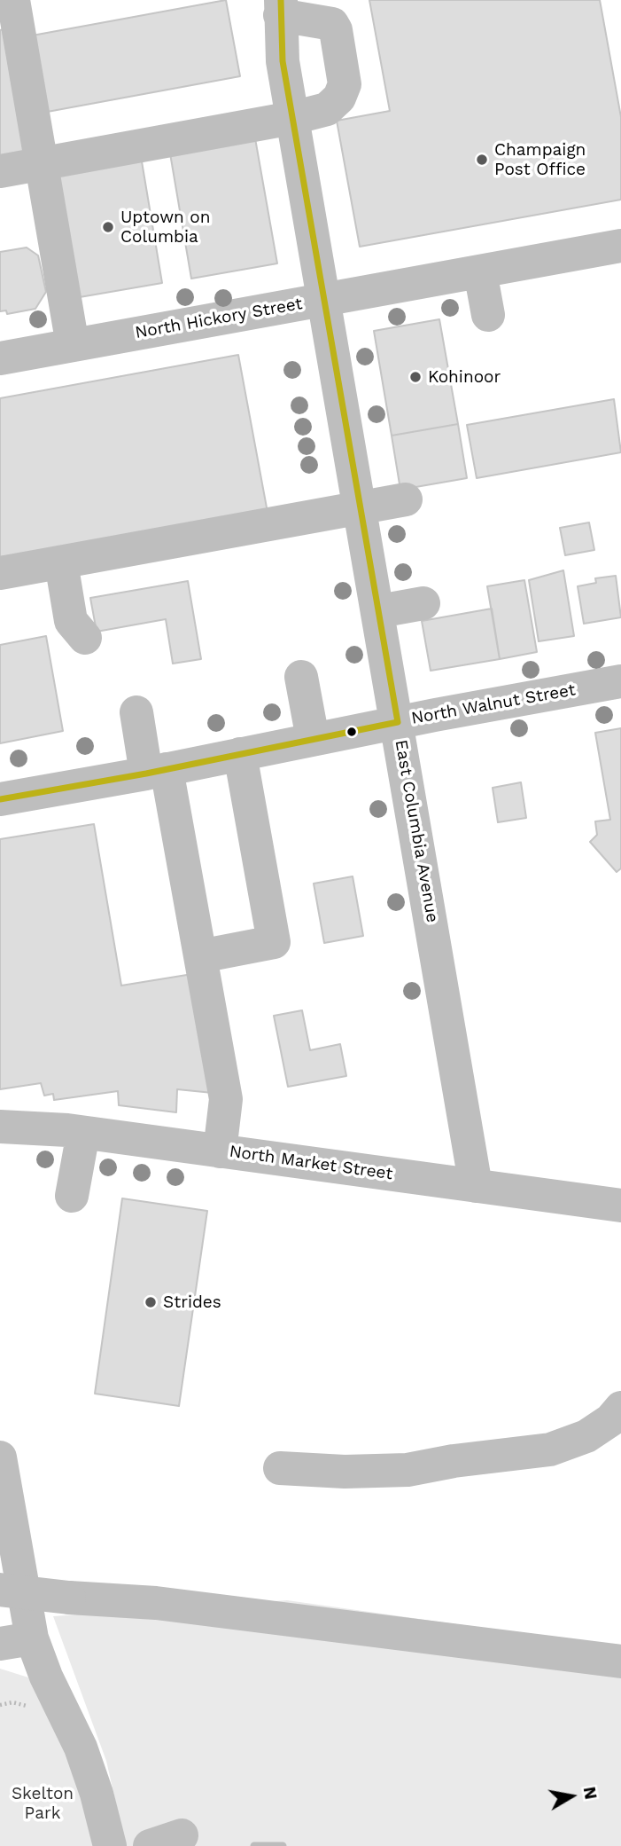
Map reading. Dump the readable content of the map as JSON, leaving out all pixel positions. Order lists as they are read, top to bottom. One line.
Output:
{"streets":{"street":["North Hickory Street","North Walnut Street","East Columbia Avenue","North Market Street"]},"crossings":[["North Hickory Street","East Columbia Avenue"],["North Walnut Street","East Columbia Avenue"],["East Columbia Avenue","North Market Street"]],"parks":["Skelton Park"],"places":["Champaign Post Office","Uptown on Columbia","Kohinoor","Strides"],"north":"right"}
